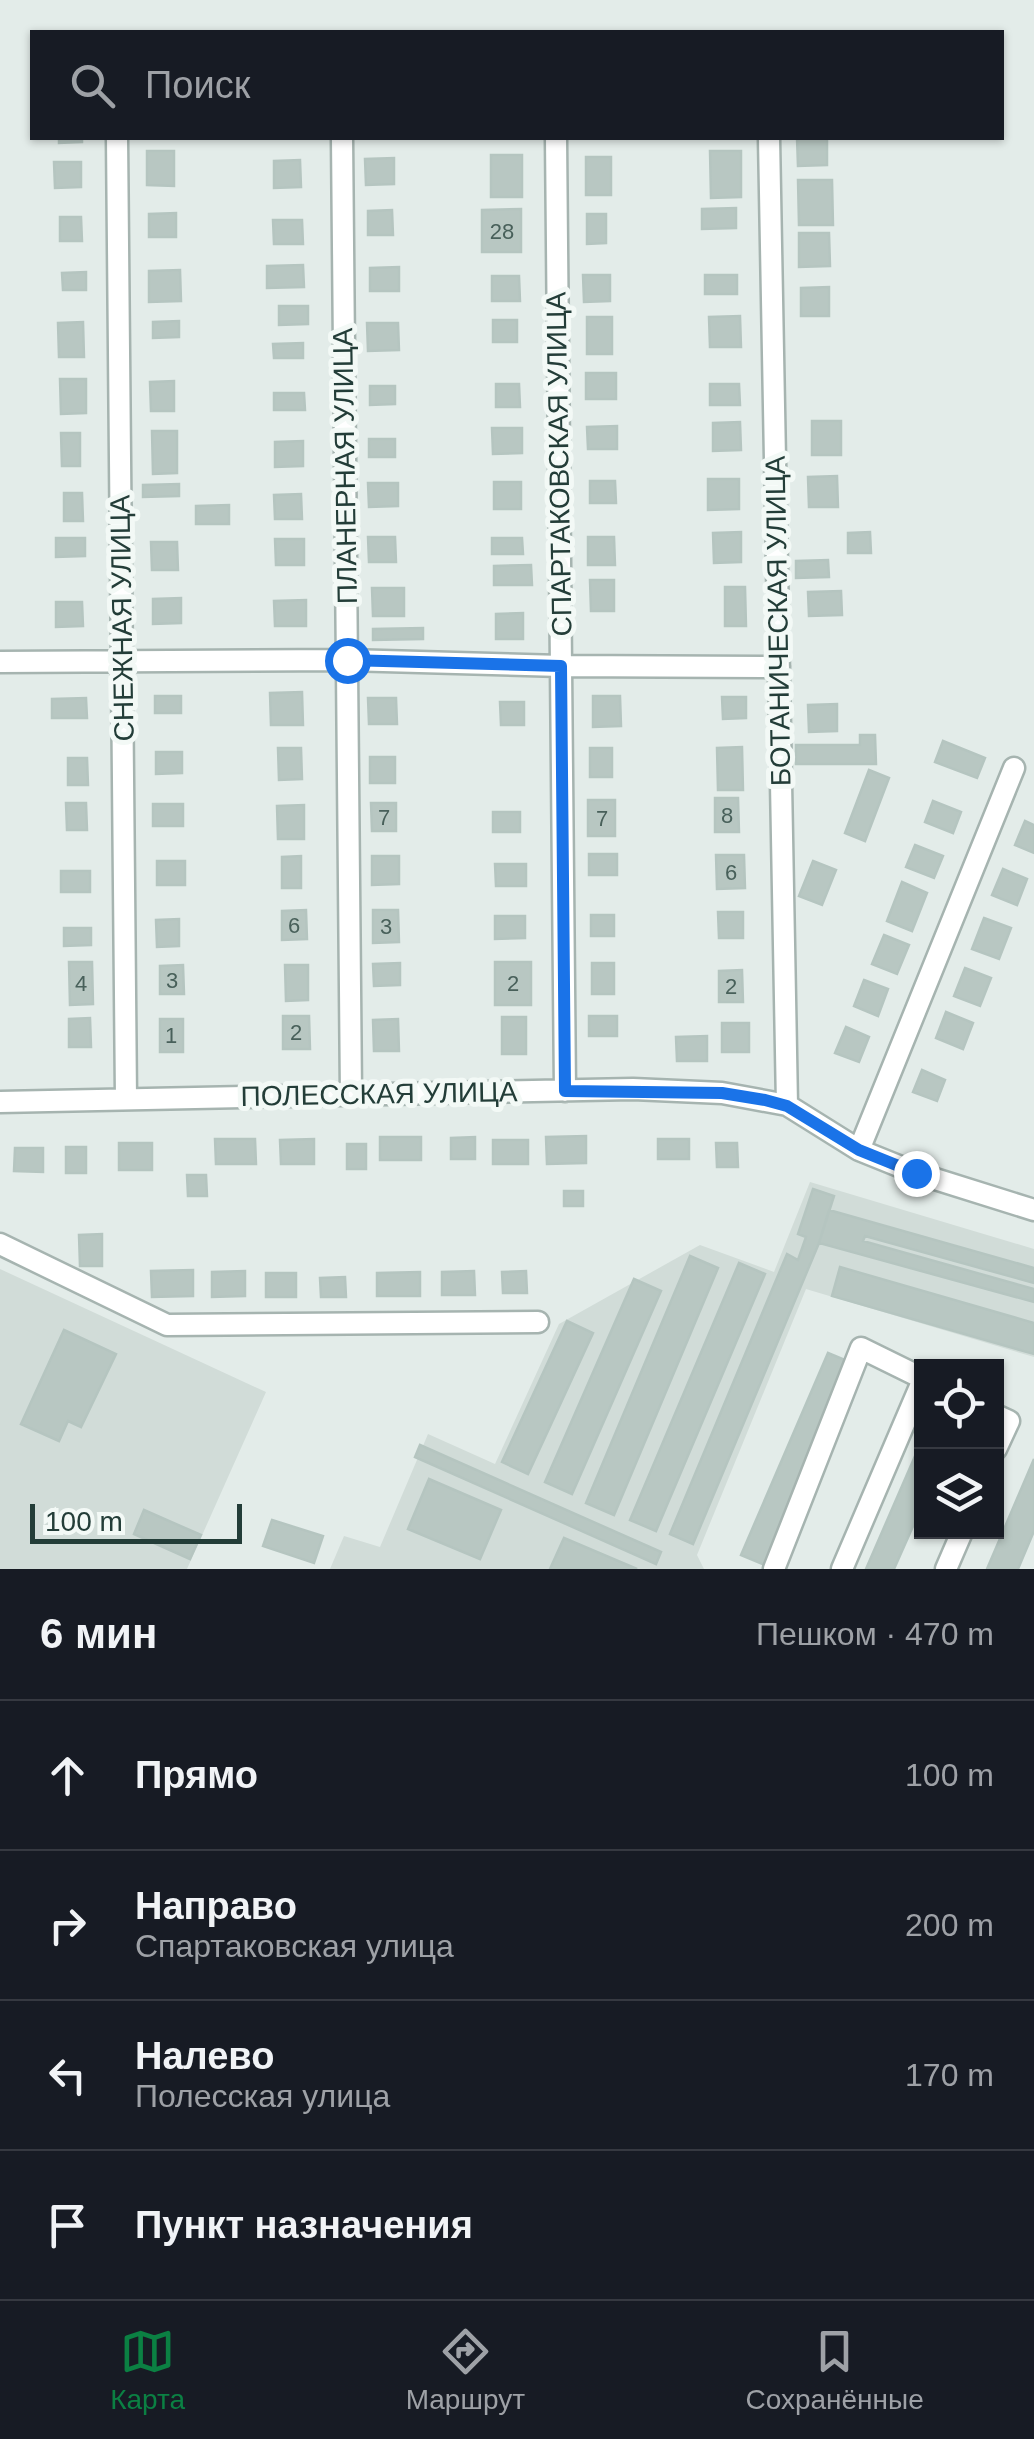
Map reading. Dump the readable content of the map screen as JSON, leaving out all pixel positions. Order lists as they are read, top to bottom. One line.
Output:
{"streets":{"street":["СПАРТАКОВСКАЯ УЛИЦА","ПЛАНЕРНАЯ УЛИЦА","СНЕЖНАЯ УЛИЦА","БОТАНИЧЕСКАЯ УЛИЦА","ПОЛЕССКАЯ УЛИЦА"]},"crossings":[["СПАРТАКОВСКАЯ УЛИЦА","ПОЛЕССКАЯ УЛИЦА"],["ПЛАНЕРНАЯ УЛИЦА","ПОЛЕССКАЯ УЛИЦА"],["СНЕЖНАЯ УЛИЦА","ПОЛЕССКАЯ УЛИЦА"],["БОТАНИЧЕСКАЯ УЛИЦА","ПОЛЕССКАЯ УЛИЦА"]],"house_numbers":["28","8","7","7","6","6","3","3","4","2","2","2","1"],"scale_bar":"100 m","page":{"search":"Поиск","scale":"100 m","heading":["6 мин","Пешком · 470 m"],"list":[["Прямо","100 m"],["Направо","Спартаковская улица","200 m"],["Налево","Полесская улица","170 m"],"Пункт назначения"],"nav":["Карта","Маршрут","Сохранённые"]}}
